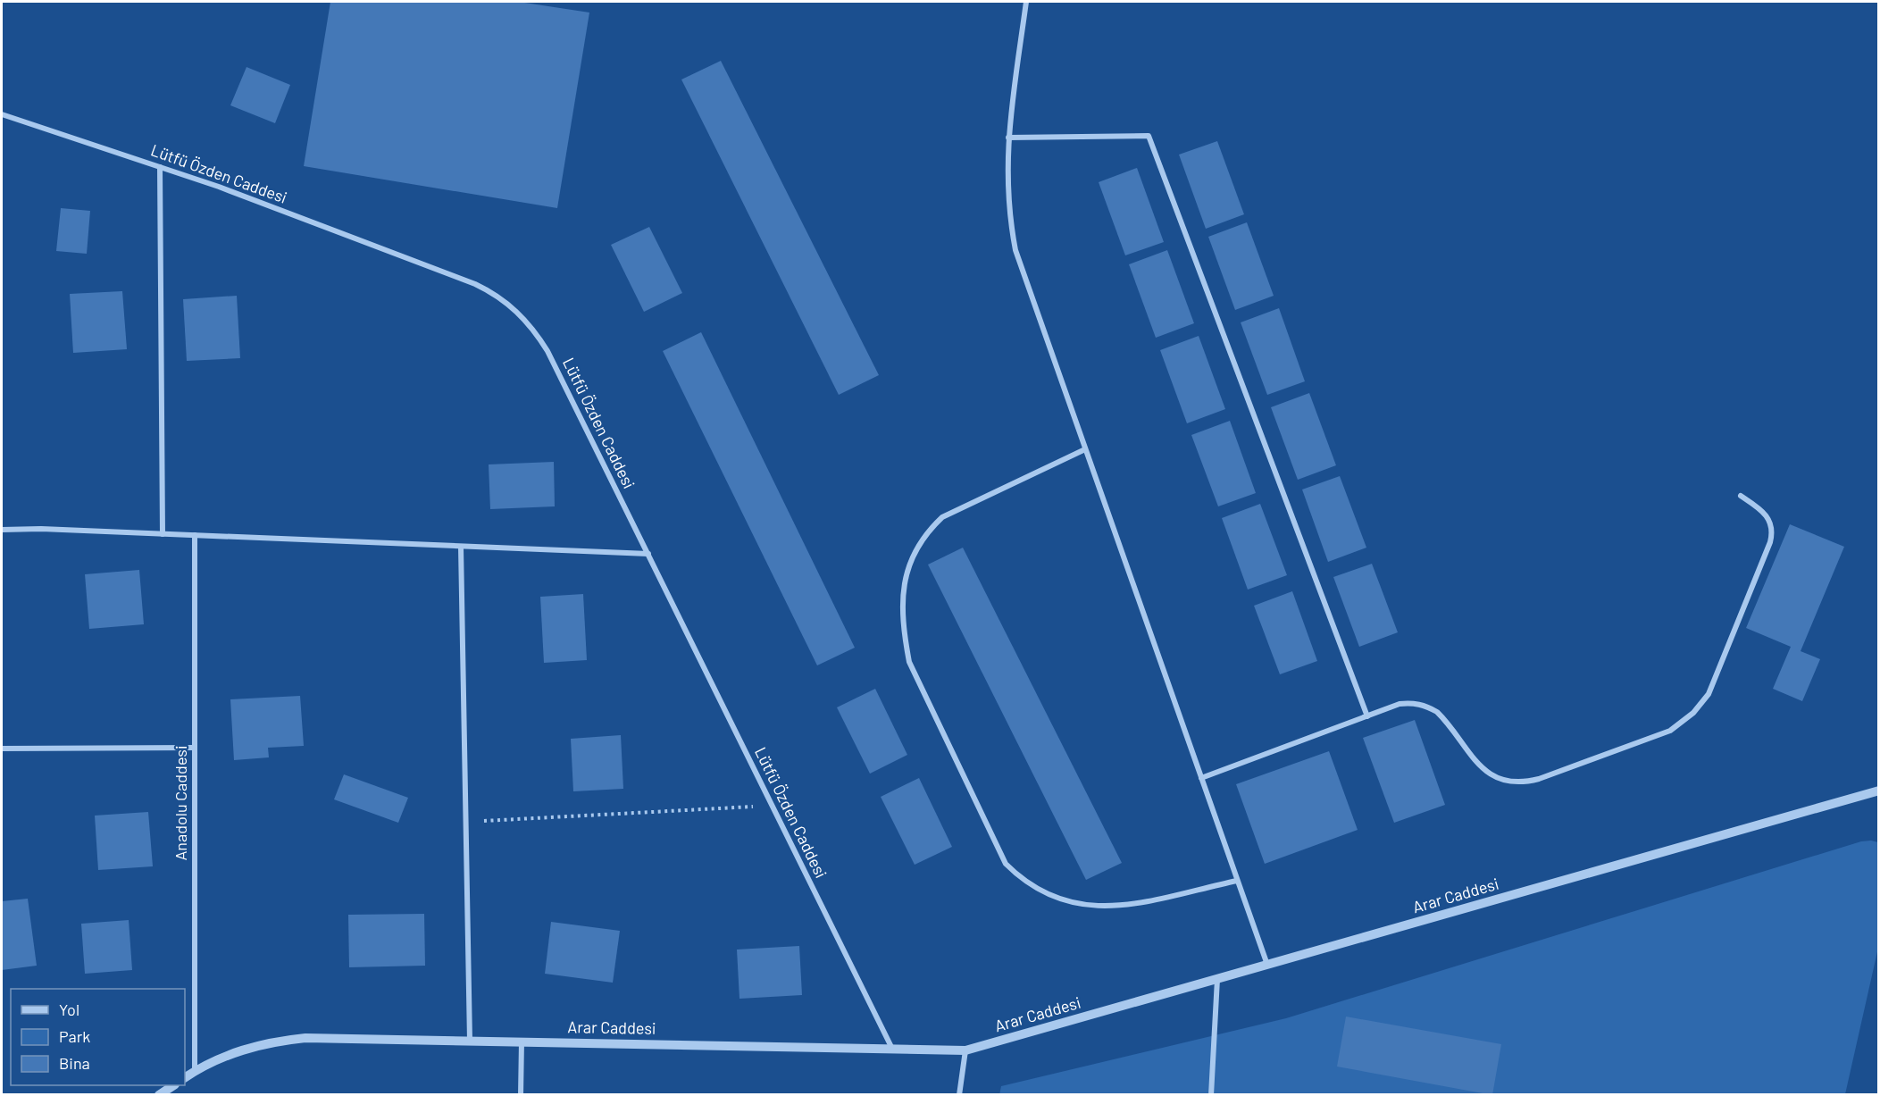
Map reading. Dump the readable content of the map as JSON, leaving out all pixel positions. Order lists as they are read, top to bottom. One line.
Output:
{"streets":{"street":["Lütfü Özden Caddesi","Anadolu Caddesi","Arar Caddesi"]},"crossings":[["Lütfü Özden Caddesi","Arar Caddesi"],["Anadolu Caddesi","Arar Caddesi"]],"legend":["Yol","Park","Bina"]}
